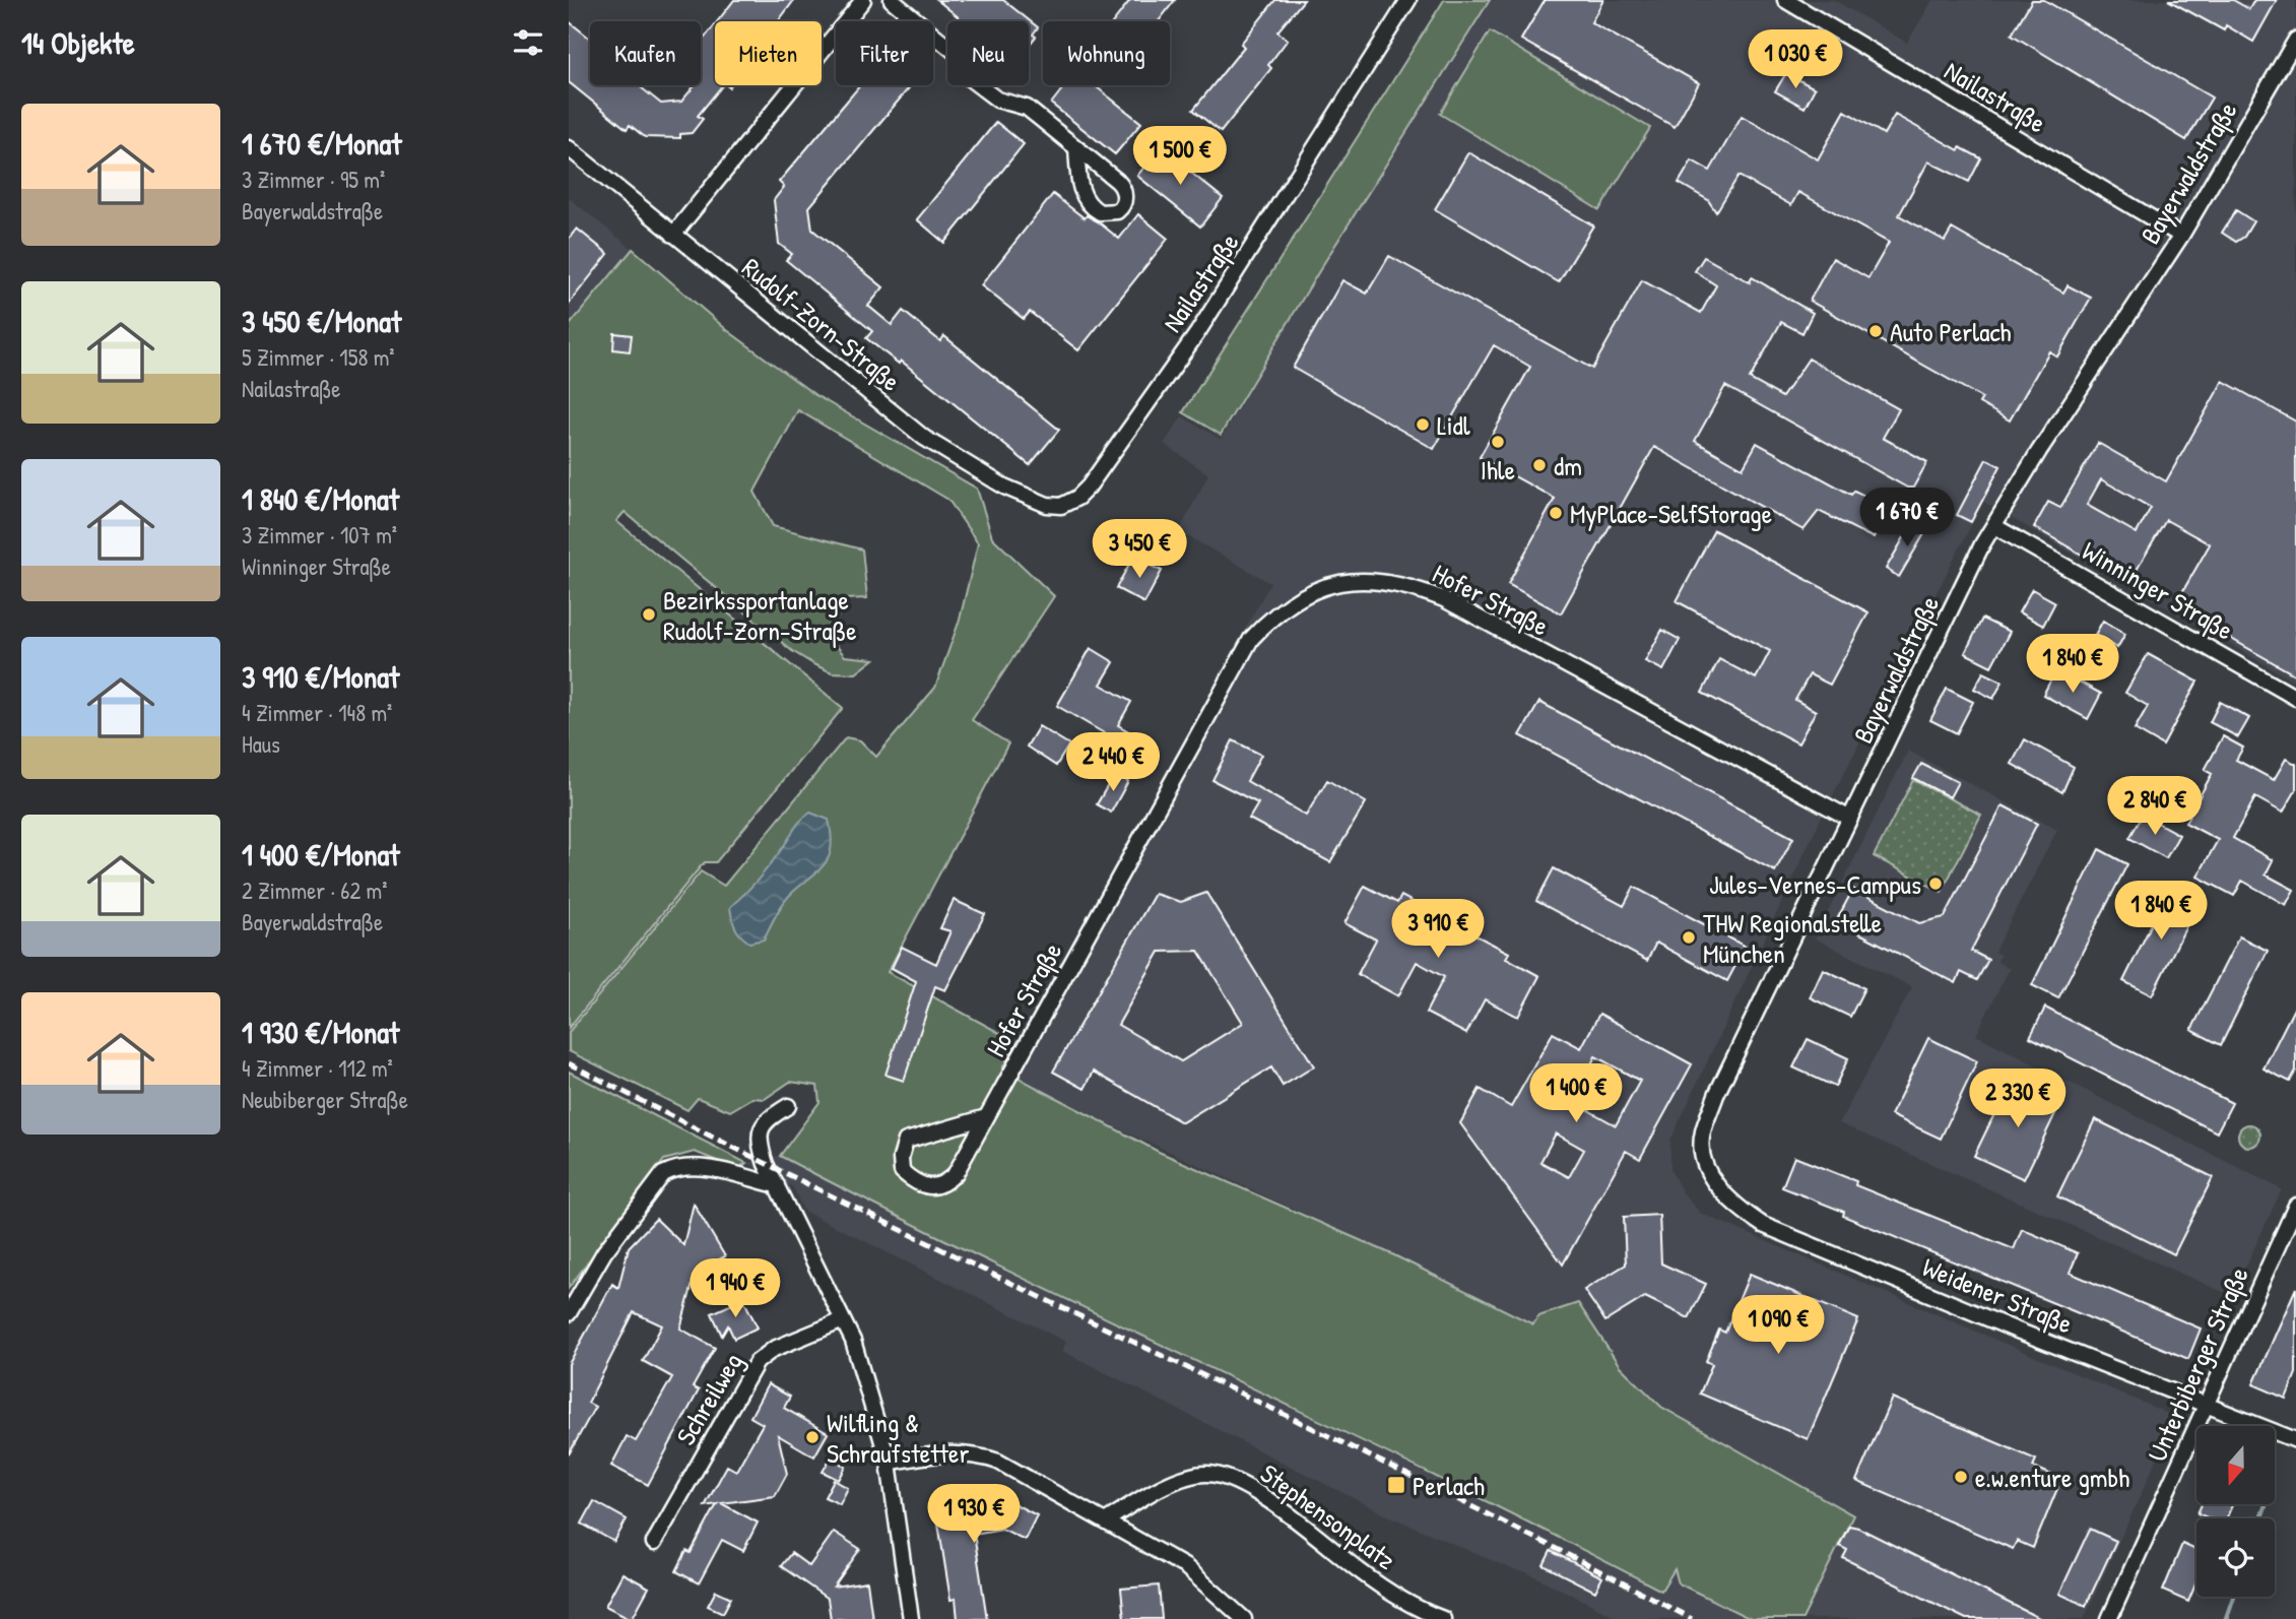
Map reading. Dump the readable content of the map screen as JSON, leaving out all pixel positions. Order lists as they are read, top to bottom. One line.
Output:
{"streets":{"street":["Nailastraße","Bayerwaldstraße","Rudolf-Zorn-Straße","Winninger Straße","Hofer Straße","Weidener Straße","Unterbiberger Straße","Schreilweg","Stephensonplatz"]},"crossings":[["Nailastraße","Bayerwaldstraße"],["Nailastraße","Rudolf-Zorn-Straße"],["Bayerwaldstraße","Winninger Straße"],["Bayerwaldstraße","Hofer Straße"],["Bayerwaldstraße","Weidener Straße"],["Weidener Straße","Unterbiberger Straße"]],"places":{"other":["Auto Perlach","Lidl","Ihle","dm","MyPlace-SelfStorage","Bezirkssportanlage Rudolf-Zorn-Straße","Jules-Vernes-Campus","THW Regionalstelle München","Wilfling & Schraufstetter","e.w.enture gmbh"],"transit":["Perlach"]},"north":"bottom","page":{"heading":"14 Objekte","chip":["Kaufen","Mieten","Filter","Neu","Wohnung"],"price":["1 030 €","1 500 €","1 670 €","3 450 €","1 840 €","2 440 €","2 840 €","1 840 €","3 910 €","1 400 €","2 330 €","1 940 €","1 090 €","1 930 €"],"list":[{"name":"1 670 €/Monat","note":"3 Zimmer · 95 m² · Bayerwaldstraße"},{"name":"3 450 €/Monat","note":"5 Zimmer · 158 m² · Nailastraße"},{"name":"1 840 €/Monat","note":"3 Zimmer · 107 m² · Winninger Straße"},{"name":"3 910 €/Monat","note":"4 Zimmer · 148 m² · Haus"},{"name":"1 400 €/Monat","note":"2 Zimmer · 62 m² · Bayerwaldstraße"},{"name":"1 930 €/Monat","note":"4 Zimmer · 112 m² · Neubiberger Straße"}]}}
